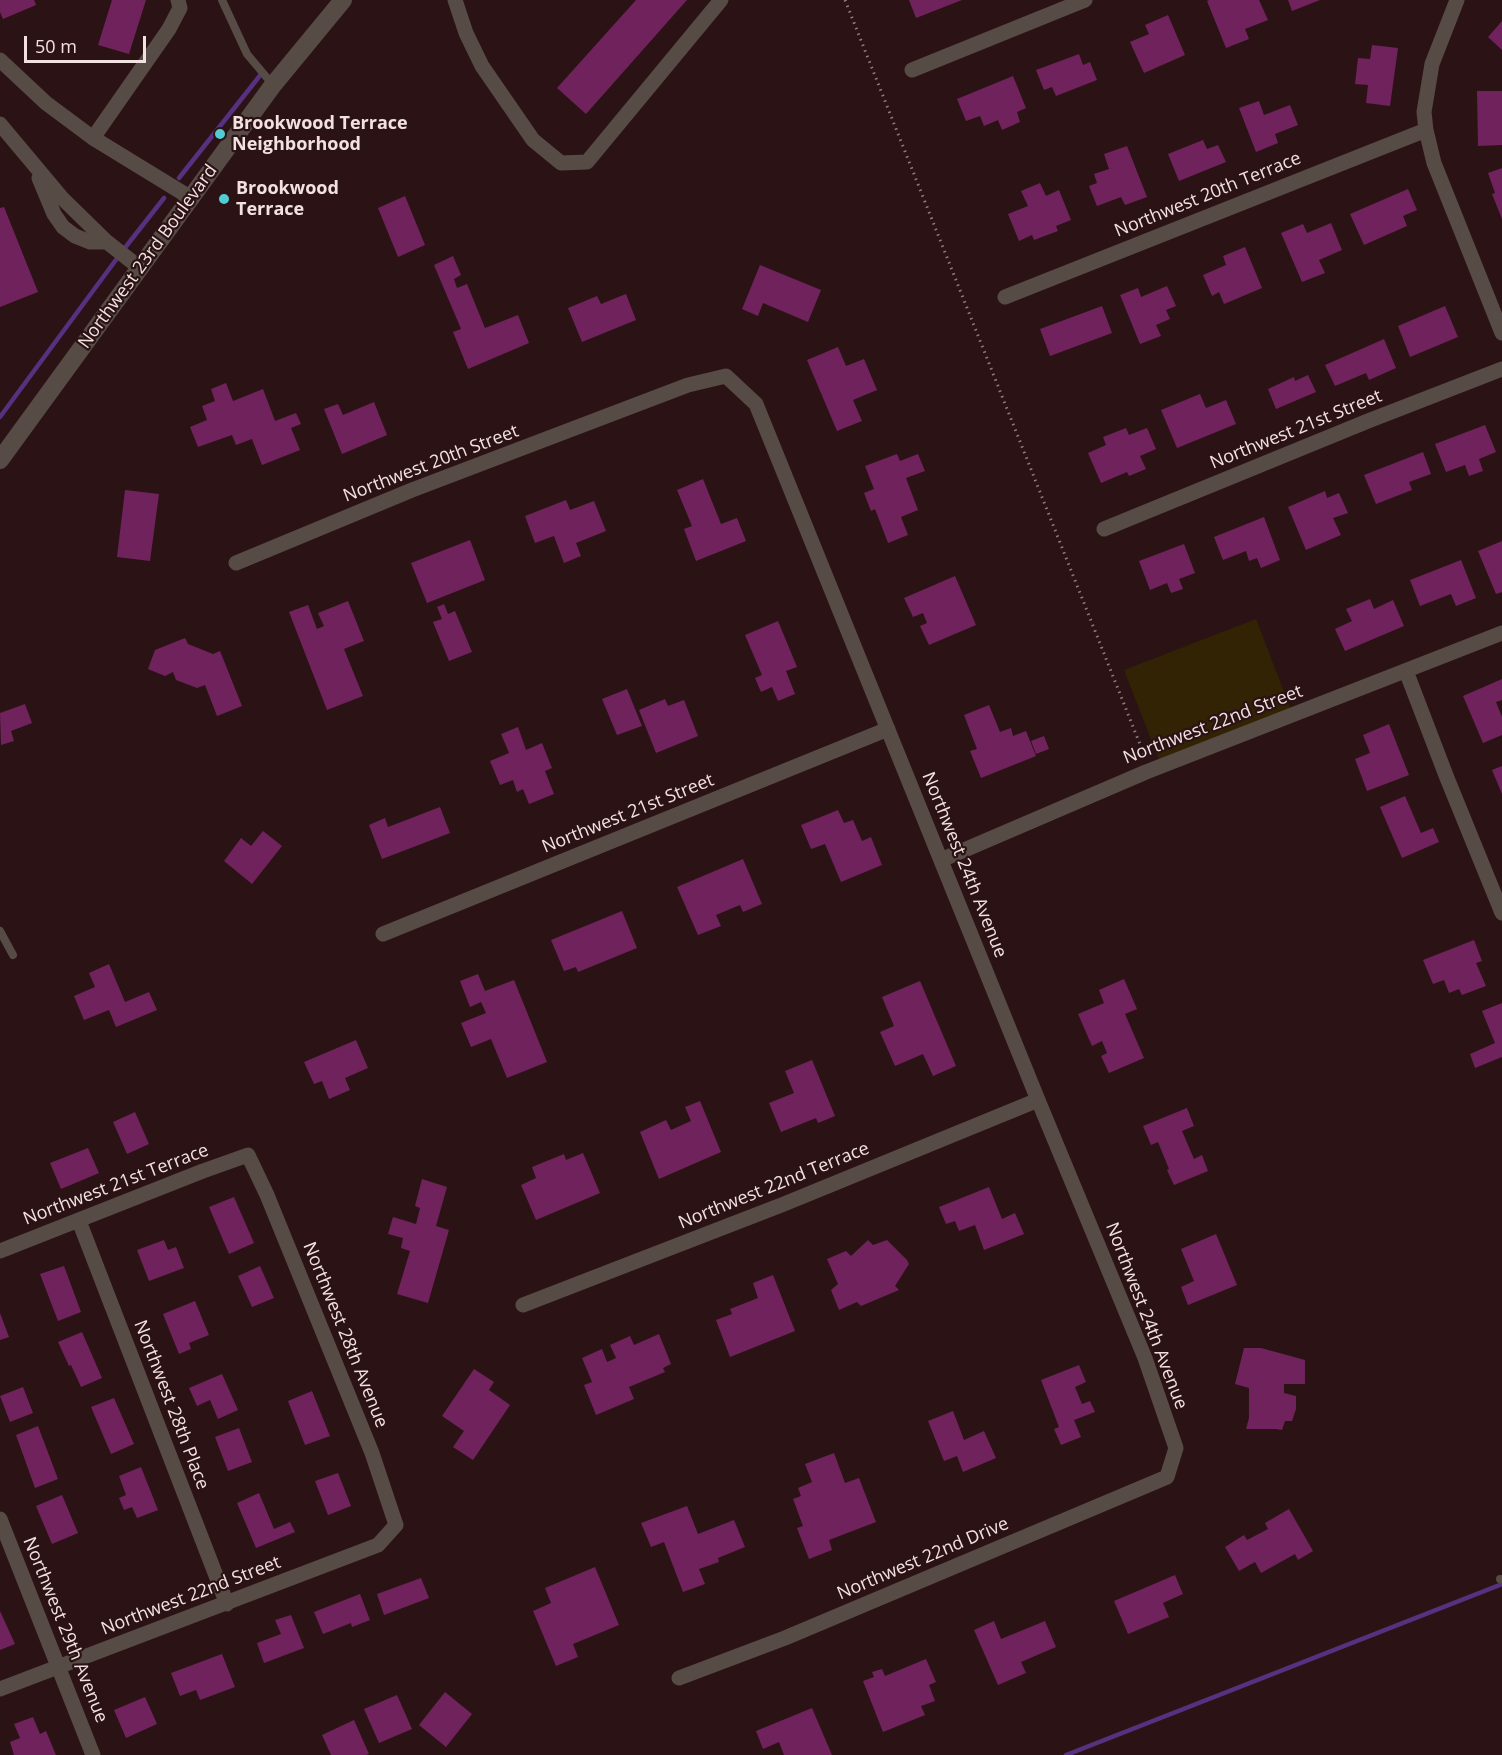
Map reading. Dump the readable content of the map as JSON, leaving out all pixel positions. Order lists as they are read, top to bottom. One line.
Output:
{"streets":{"street":["Northwest 20th Terrace","Northwest 23rd Boulevard","Northwest 21st Street","Northwest 20th Street","Northwest 22nd Street","Northwest 24th Avenue","Northwest 21st Terrace","Northwest 22nd Terrace","Northwest 28th Avenue","Northwest 28th Place","Northwest 22nd Drive","Northwest 29th Avenue"]},"crossings":[["Northwest 21st Street","Northwest 24th Avenue"],["Northwest 20th Street","Northwest 24th Avenue"],["Northwest 22nd Street","Northwest 24th Avenue"],["Northwest 22nd Street","Northwest 28th Avenue"],["Northwest 22nd Street","Northwest 28th Place"],["Northwest 22nd Street","Northwest 29th Avenue"],["Northwest 24th Avenue","Northwest 22nd Terrace"],["Northwest 24th Avenue","Northwest 22nd Drive"],["Northwest 21st Terrace","Northwest 28th Avenue"],["Northwest 21st Terrace","Northwest 28th Place"]],"places":["Brookwood Terrace Neighborhood","Brookwood Terrace"],"scale_bar":"50 m"}
